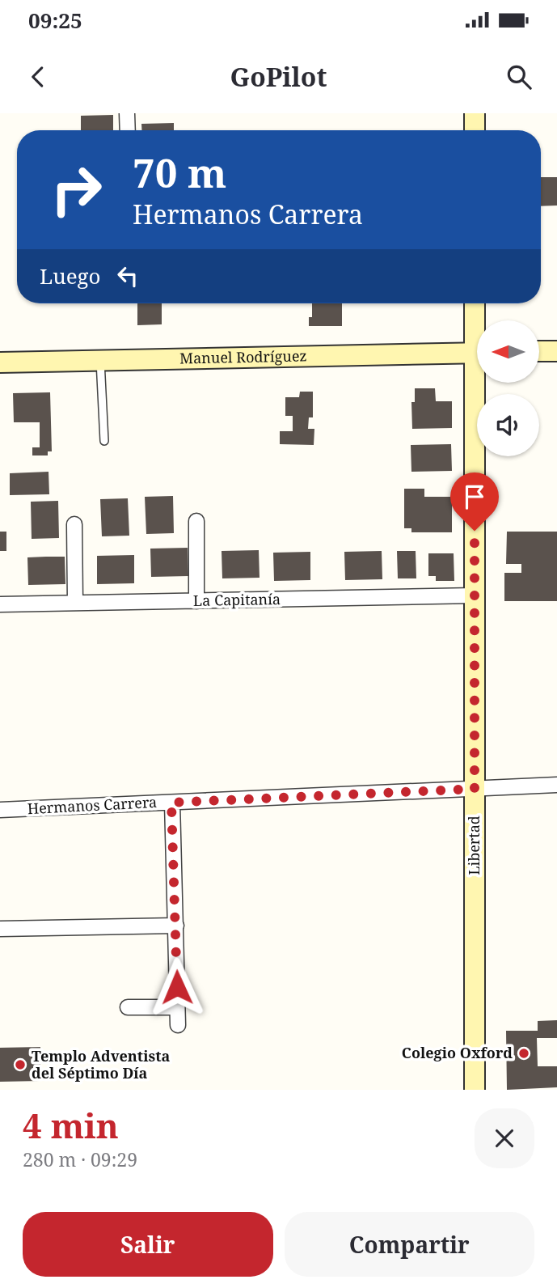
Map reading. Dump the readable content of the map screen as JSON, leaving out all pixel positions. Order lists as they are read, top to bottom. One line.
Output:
{"streets":{"street":["Manuel Rodríguez","La Capitanía","Hermanos Carrera","Libertad"]},"crossings":[["La Capitanía","Libertad"],["Hermanos Carrera","Libertad"]],"places":["Colegio Oxford","Templo Adventista del Séptimo Día"],"north":"left","page":{"status":"09:25","header":"GoPilot","turn":["70 m","Hermanos Carrera"],"then":"Luego","heading":["4 min","280 m · 09:29"],"buttons":["Salir","Compartir"]}}
